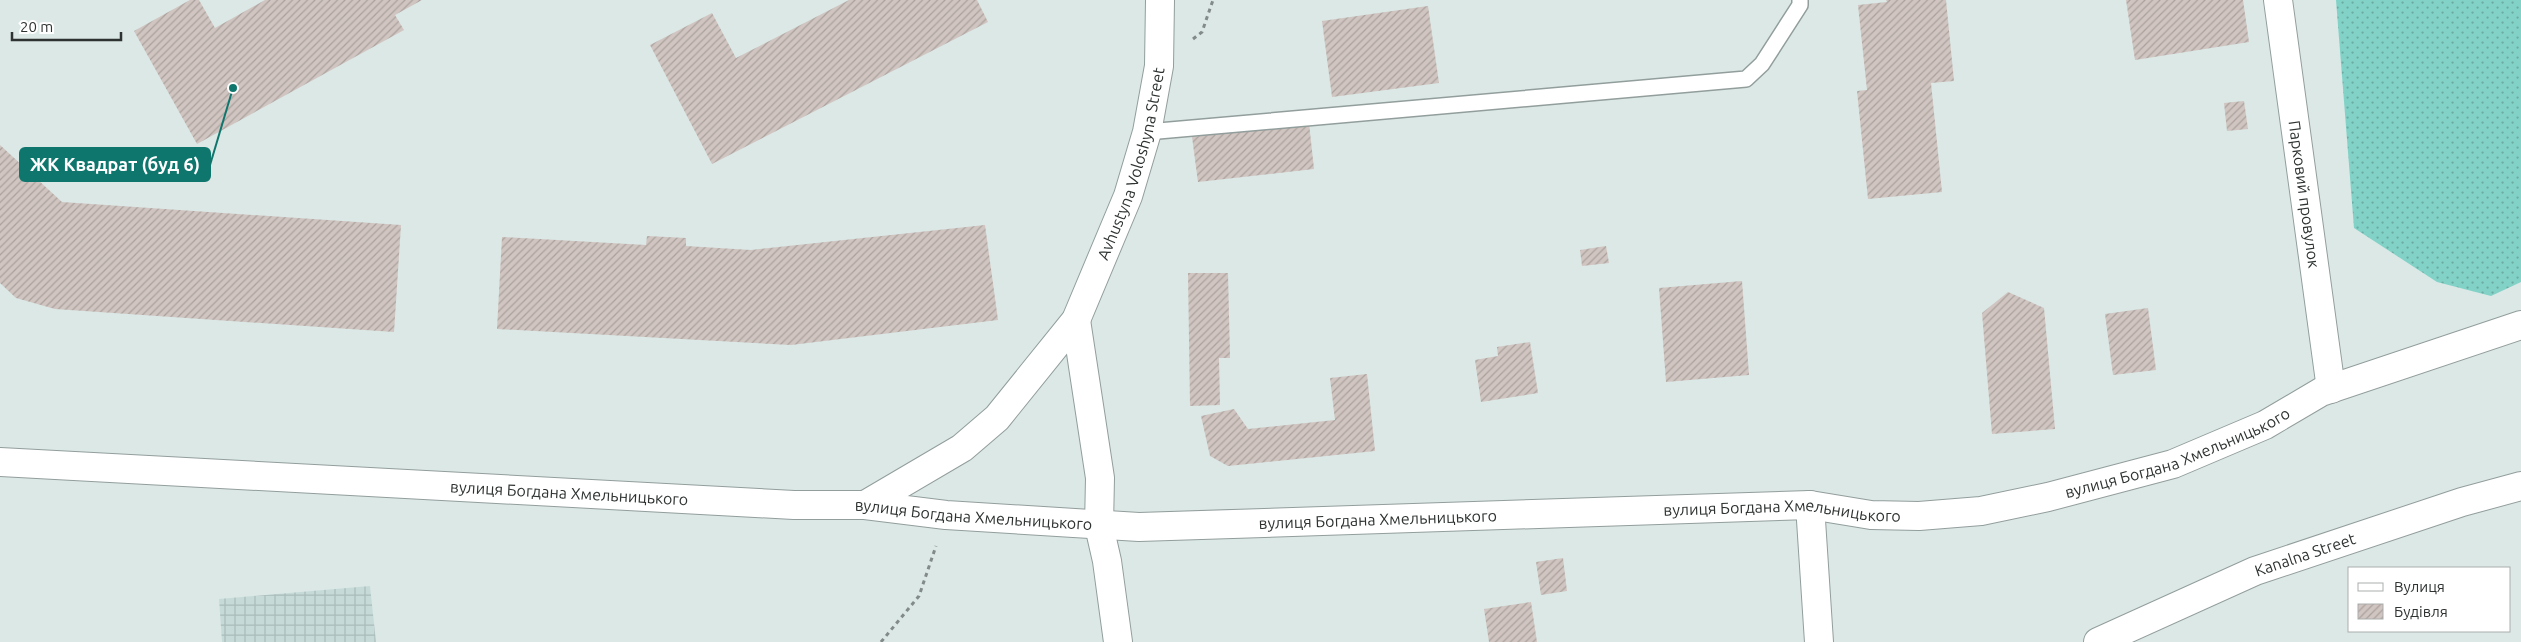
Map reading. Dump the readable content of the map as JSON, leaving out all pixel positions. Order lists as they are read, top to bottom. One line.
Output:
{"streets":{"street":["Avhustyna Voloshyna Street","Парковий провулок","вулиця Богдана Хмельницького","Kanalna Street"]},"crossings":[["Avhustyna Voloshyna Street","вулиця Богдана Хмельницького"],["Парковий провулок","вулиця Богдана Хмельницького"]],"places":["ЖК Квадрат (буд 6)"],"legend":["Вулиця","Будівля"],"scale_bar":"20 m"}
